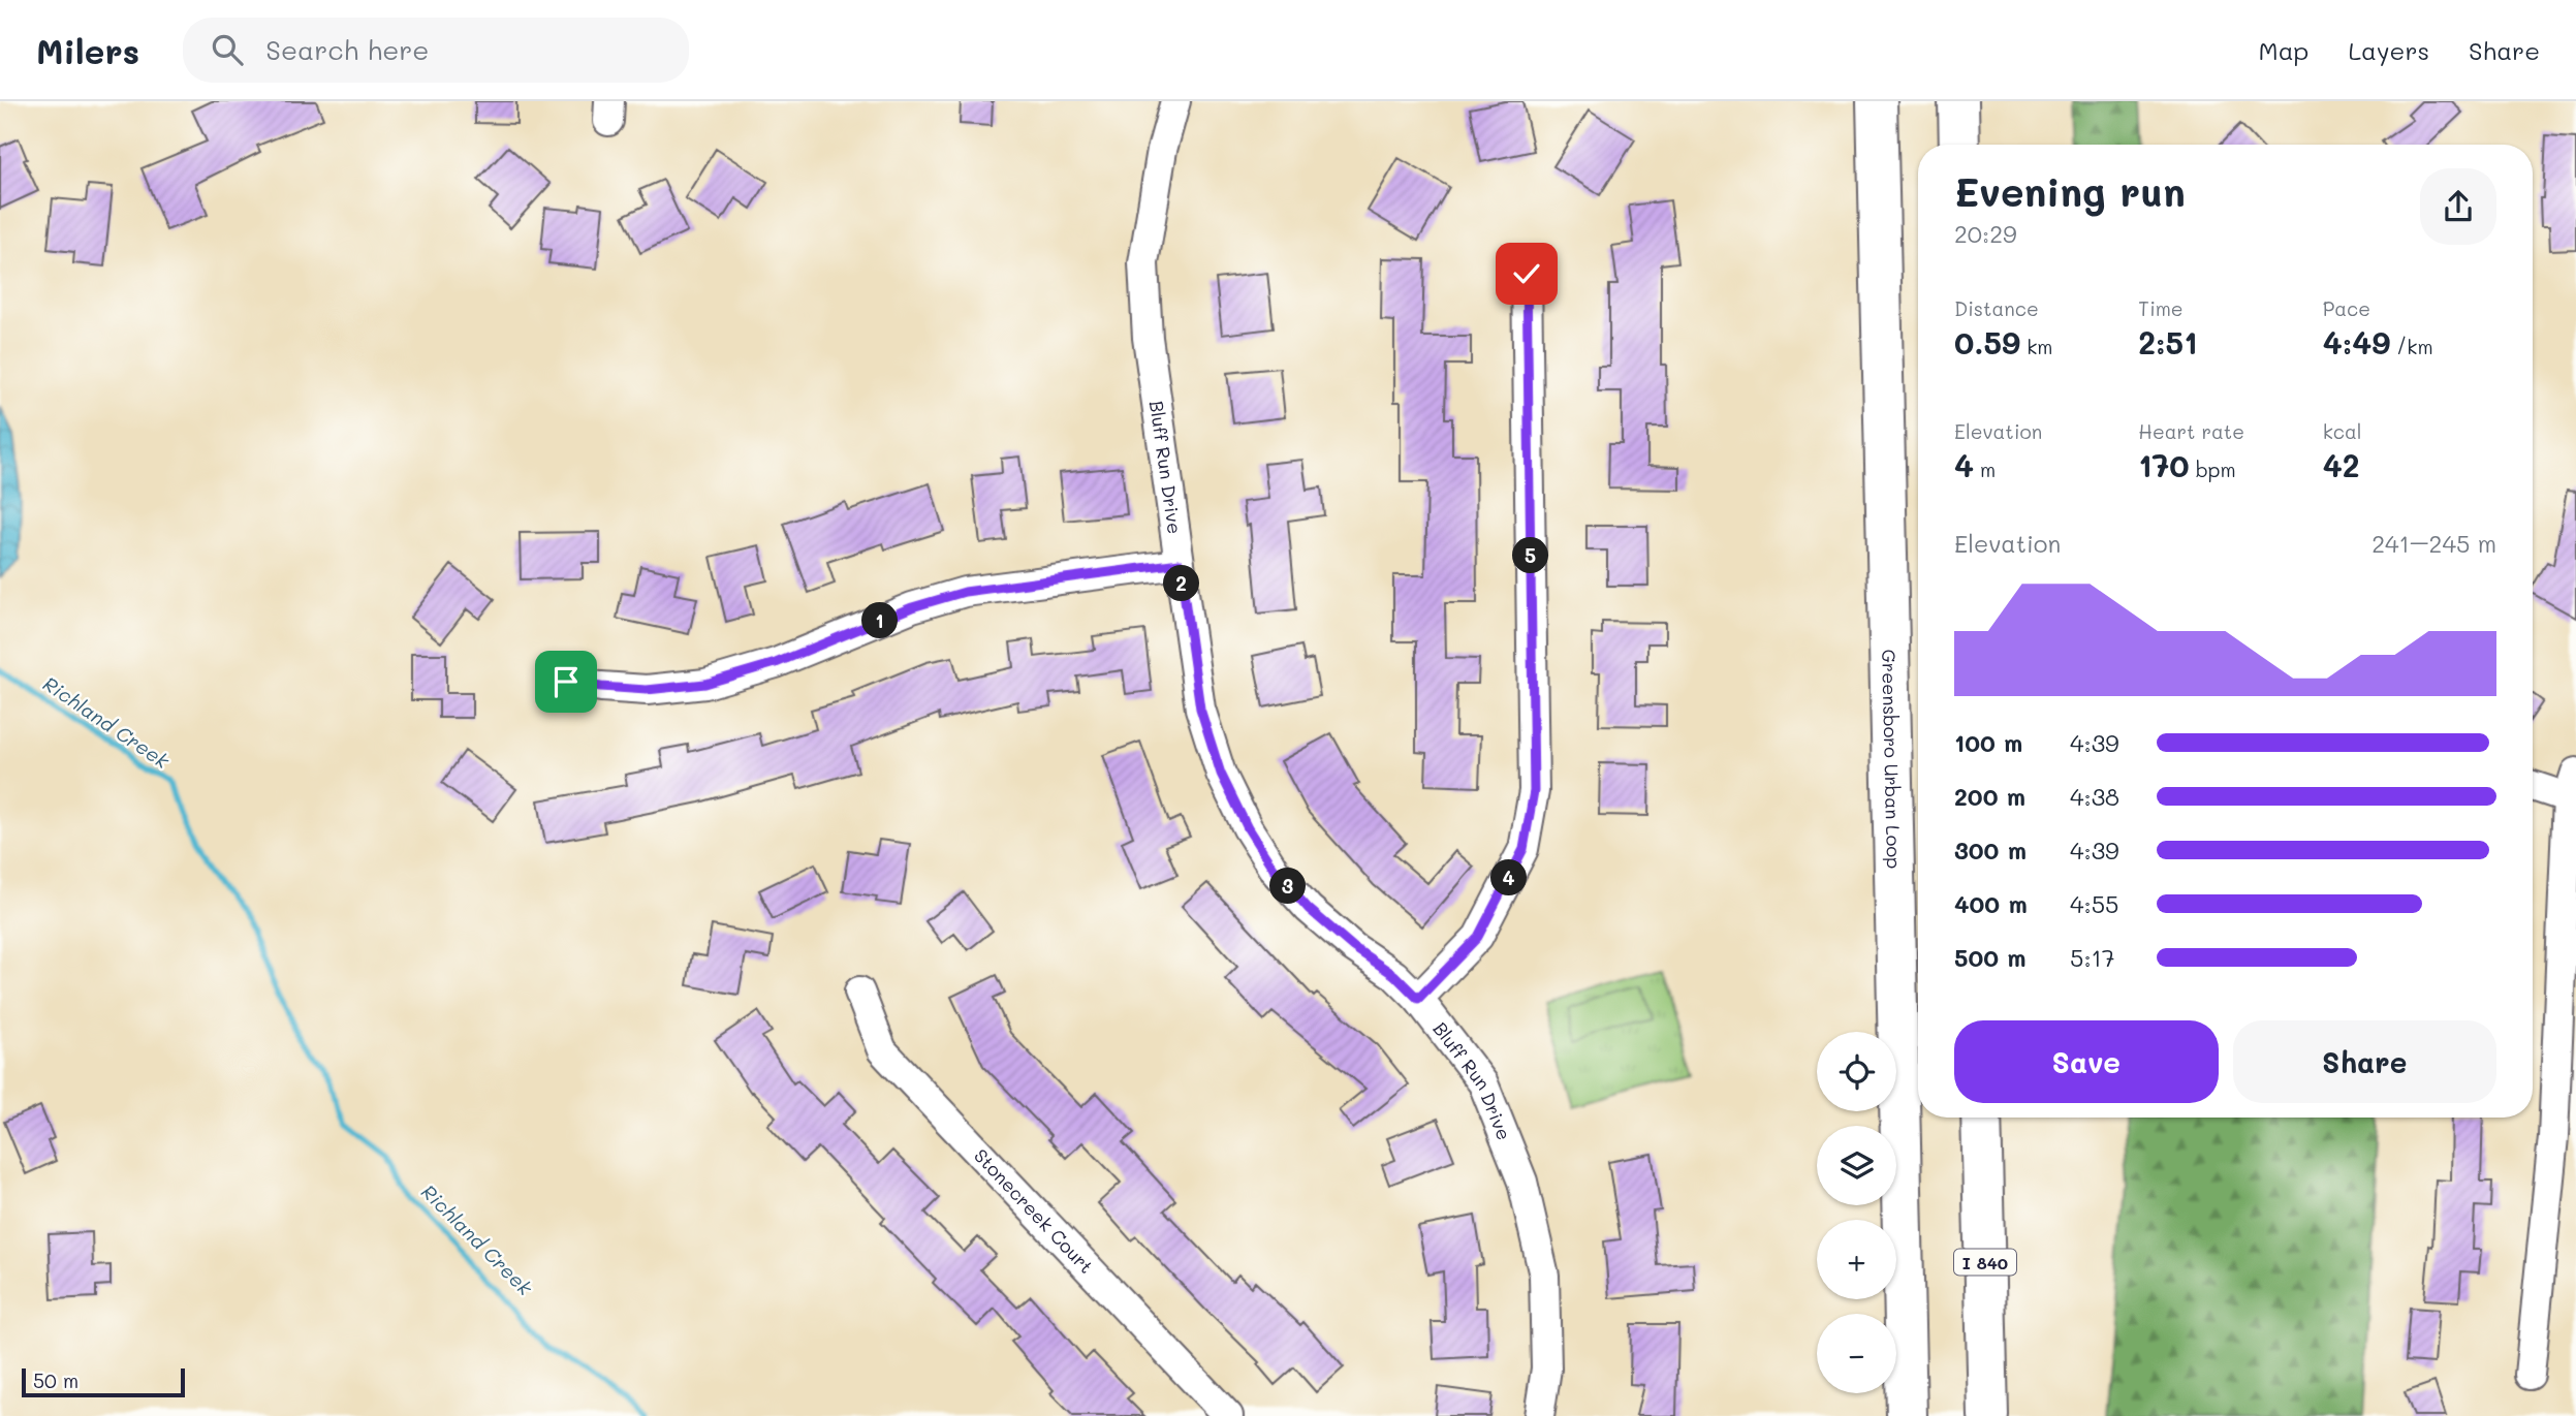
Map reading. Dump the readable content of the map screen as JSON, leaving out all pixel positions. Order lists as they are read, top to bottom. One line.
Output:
{"streets":{"highway":["Greensboro Urban Loop","I 840"],"street":["Bluff Run Drive","Stonecreek Court"]},"water":["Richland Creek"],"scale_bar":"50 m","page":{"header":"Milers","search":"Search here","nav":["Map","Layers","Share"],"heading":["Evening run","20:29"],"stats":[["Distance","0.59 km"],["Time","2:51"],["Pace","4:49 /km"],["Elevation","4 m"],["Heart rate","170 bpm"],["kcal","42"]],"chart":["Elevation","241–245 m"],"pins":["5","2","1","4","3"],"list":[{"name":"100 m","note":"4:39"},{"name":"200 m","note":"4:38"},{"name":"300 m","note":"4:39"},{"name":"400 m","note":"4:55"},{"name":"500 m","note":"5:17"}],"buttons":["Save","Share"],"map_buttons":["+","−"],"scale":"50 m"}}
